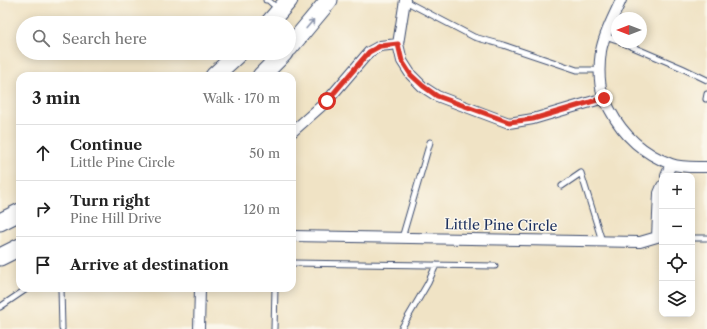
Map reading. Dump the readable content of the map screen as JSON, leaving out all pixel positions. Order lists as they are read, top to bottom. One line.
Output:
{"streets":{"street":["Little Pine Circle"]},"north":"left","page":{"search":"Search here","heading":["3 min","Walk · 170 m"],"list":[["Continue","Little Pine Circle","50 m"],["Turn right","Pine Hill Drive","120 m"],"Arrive at destination"],"map_buttons":["+","−"]}}
